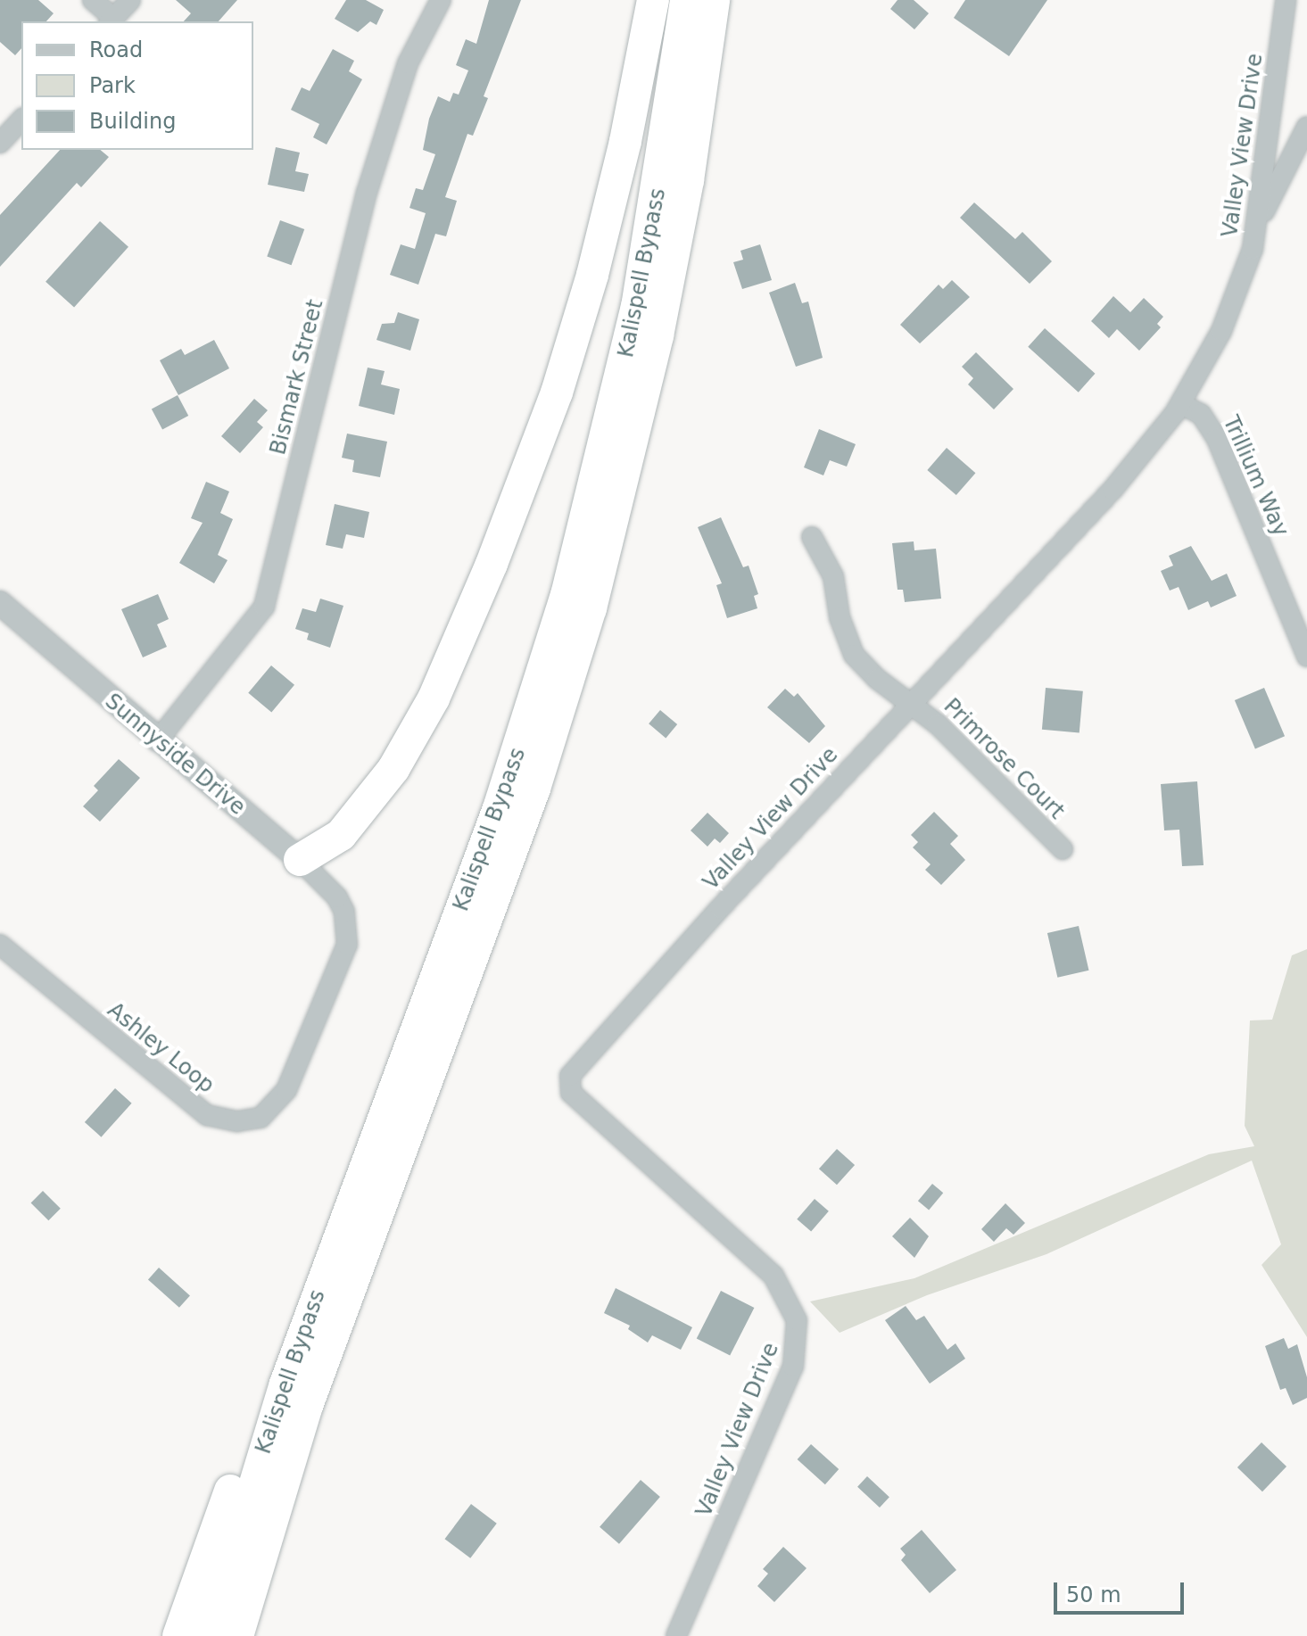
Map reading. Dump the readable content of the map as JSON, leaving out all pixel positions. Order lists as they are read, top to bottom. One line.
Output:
{"streets":{"highway":["Kalispell Bypass"],"street":["Valley View Drive","Bismark Street","Trillium Way","Sunnyside Drive","Primrose Court","Ashley Loop"]},"crossings":[["Valley View Drive","Trillium Way"],["Valley View Drive","Primrose Court"],["Bismark Street","Sunnyside Drive"],["Sunnyside Drive","Ashley Loop"]],"legend":["Road","Park","Building"],"scale_bar":"50 m"}
